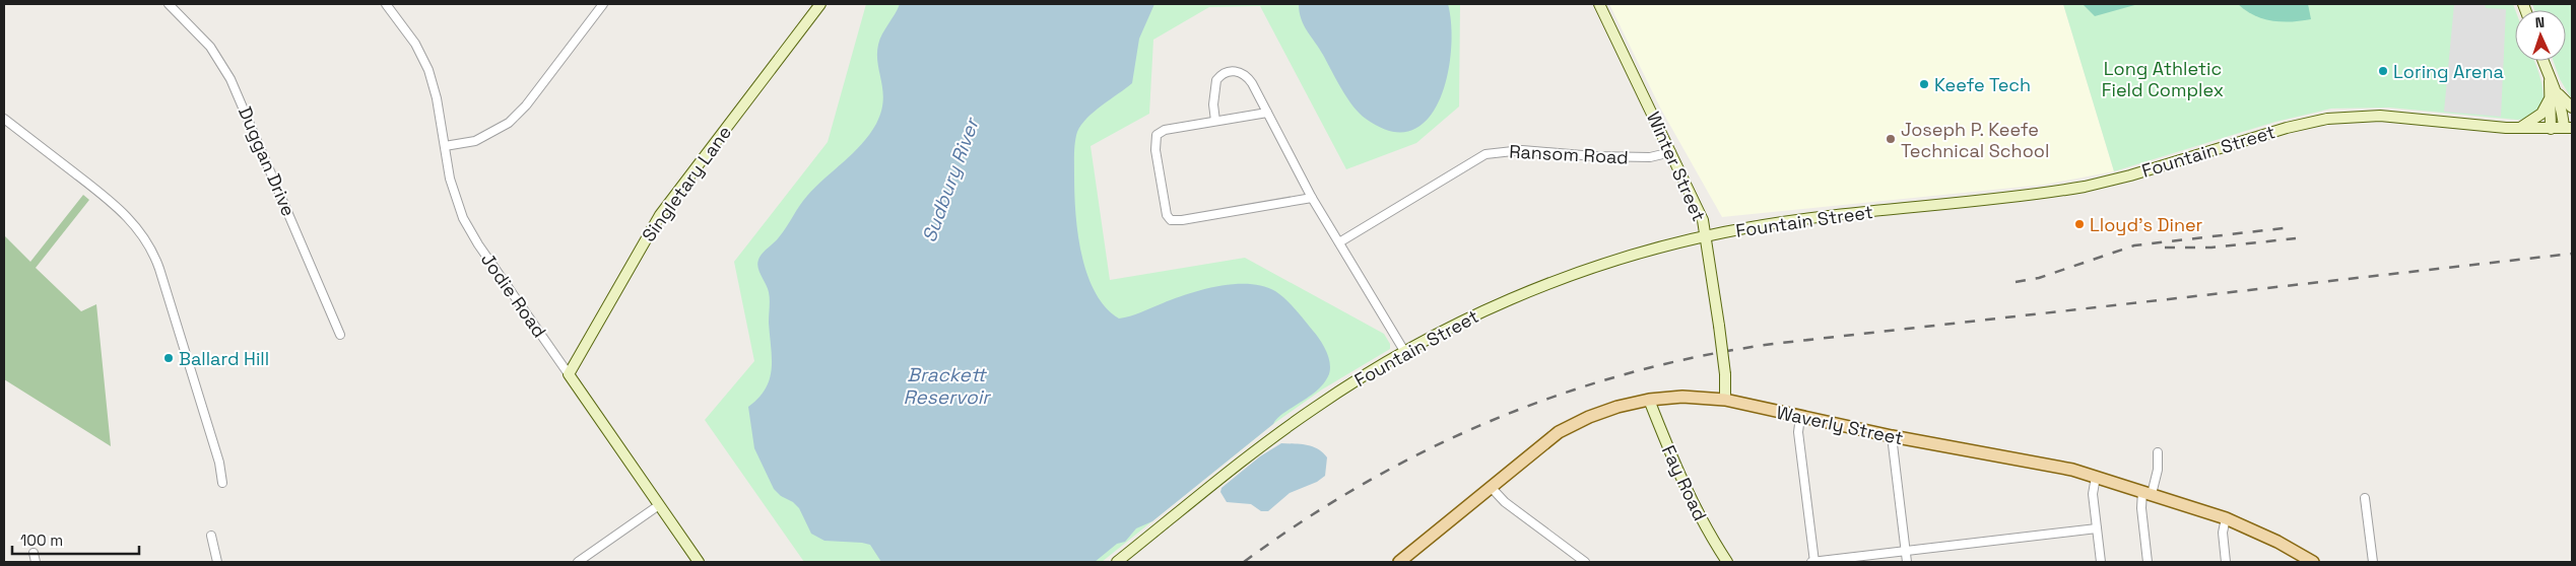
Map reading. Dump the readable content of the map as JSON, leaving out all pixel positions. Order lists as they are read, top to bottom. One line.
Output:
{"streets":{"main road":["Waverly Street"],"street":["Fountain Street","Ransom Road","Duggan Drive","Winter Street","Singletary Lane","Jodie Road","Fay Road"]},"crossings":[["Fountain Street","Winter Street"],["Ransom Road","Winter Street"],["Winter Street","Waverly Street"],["Singletary Lane","Jodie Road"],["Waverly Street","Fay Road"]],"water":["Sudbury River","Brackett Reservoir"],"parks":["Long Athletic Field Complex"],"places":["Loring Arena","Keefe Tech","Joseph P. Keefe Technical School","Lloyd's Diner","Ballard Hill"],"scale_bar":"100 m","north":"top"}
